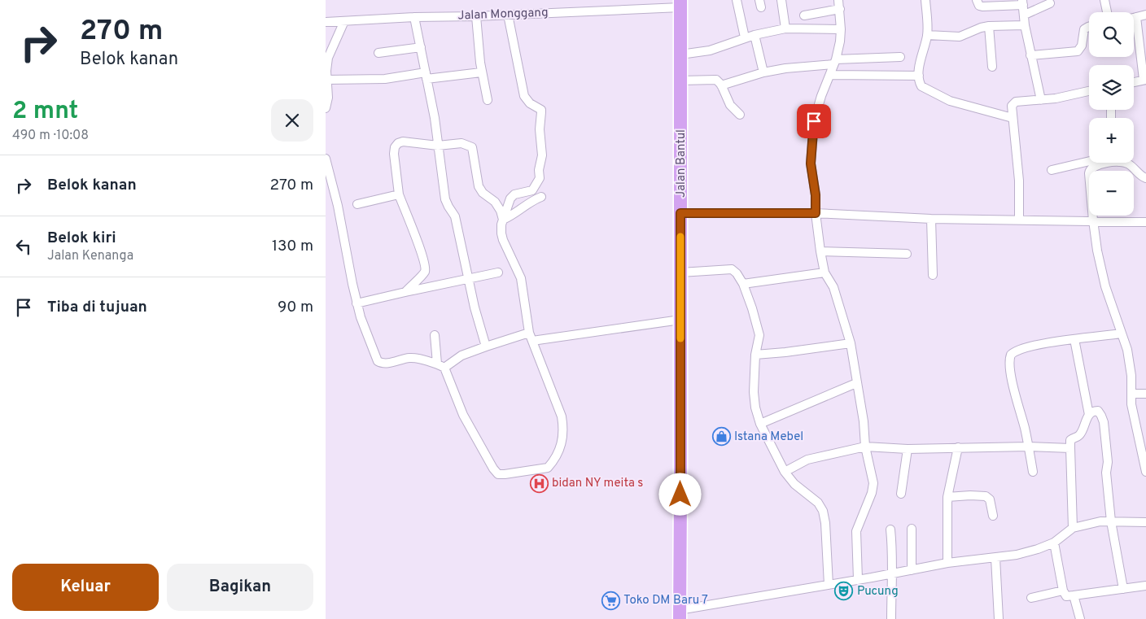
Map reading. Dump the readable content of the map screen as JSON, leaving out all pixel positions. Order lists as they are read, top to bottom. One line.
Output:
{"streets":{"main road":["Jalan Bantul"],"street":["Jalan Monggang"]},"crossings":[["Jalan Monggang","Jalan Bantul"]],"places":{"shop":["Istana Mebel"],"hospital":["bidan NY meita s"],"theatre":["Pucung"],"supermarket":["Toko DM Baru 7"]},"page":{"turn":["270 m","Belok kanan"],"map_buttons":["+","−"],"heading":["2 mnt","490 m · 10:08"],"list":[{"name":"Belok kanan","value":"270 m"},{"name":"Belok kiri","note":"Jalan Kenanga","value":"130 m"},{"name":"Tiba di tujuan","value":"90 m"}],"buttons":["Keluar","Bagikan"]}}
